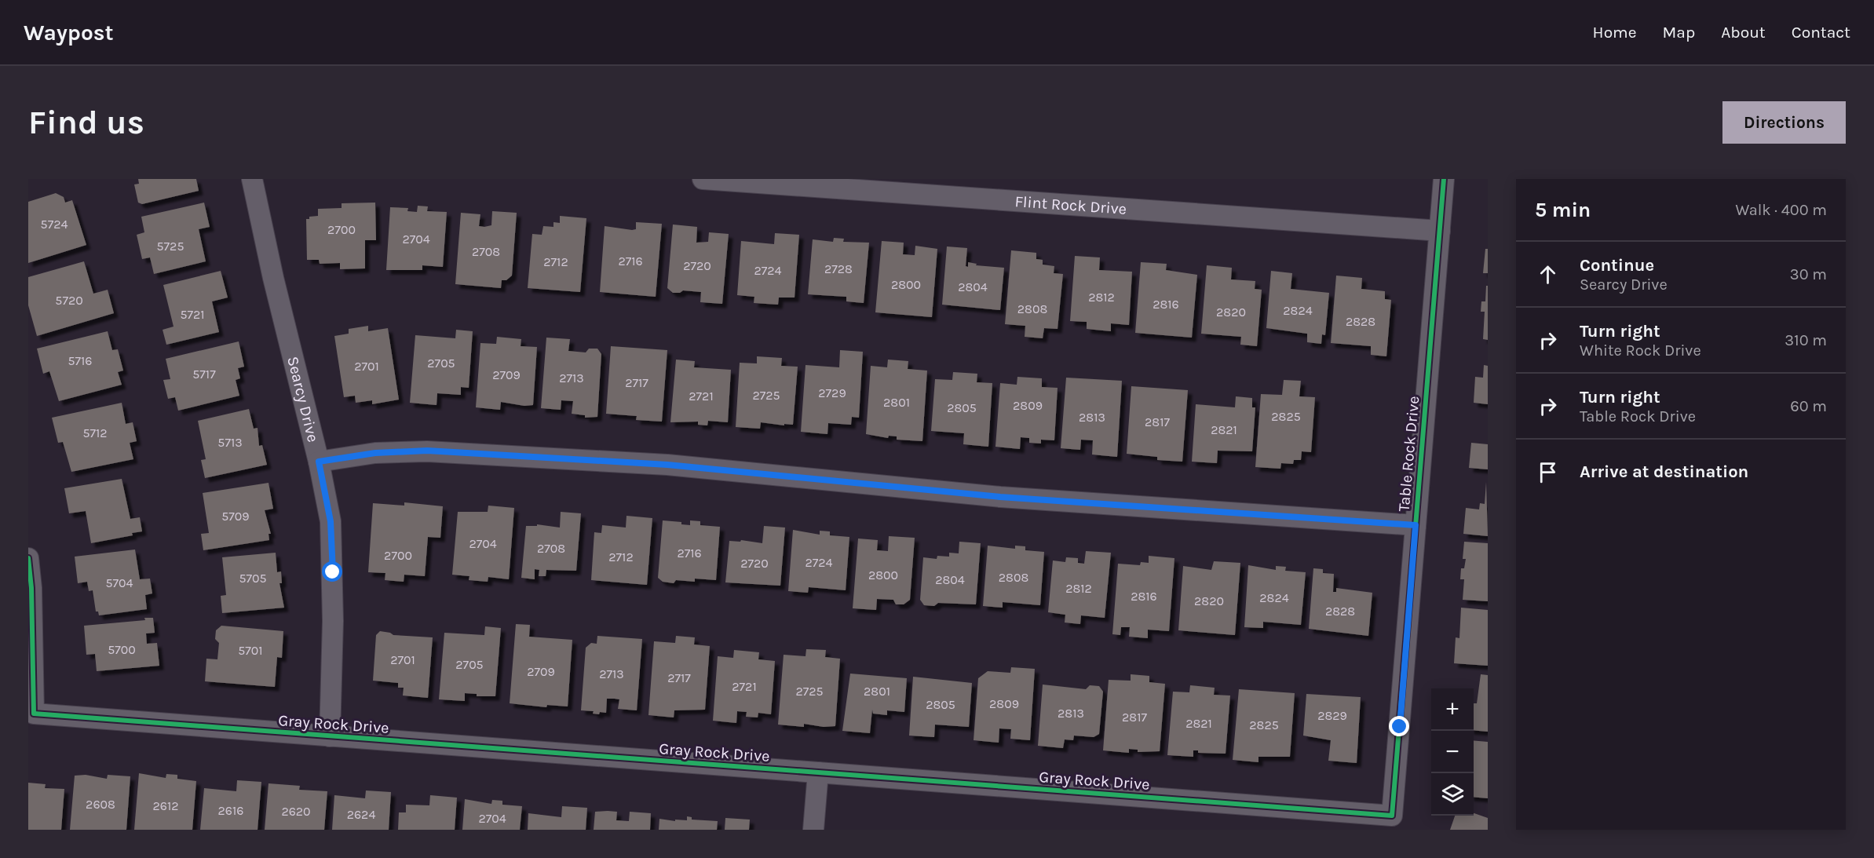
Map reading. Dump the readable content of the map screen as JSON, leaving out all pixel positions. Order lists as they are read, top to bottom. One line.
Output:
{"streets":{"street":["Flint Rock Drive","Searcy Drive","Table Rock Drive","Gray Rock Drive"]},"crossings":[["Flint Rock Drive","Table Rock Drive"],["Searcy Drive","Gray Rock Drive"],["Table Rock Drive","Gray Rock Drive"]],"house_numbers":["5724","2700","2704","5725","2708","2716","2712","2720","2728","2724","2800","2804","2812","5720","2816","2808","2824","2820","5721","2828","5716","2705","2701","5717","2709","2713","2717","2729","2725","2721","2801","2809","2805","2825","2813","2817","2821","5712","5713","5709","2704","2708","2716","2700","2712","2724","2720","2800","2808","5705","2804","5704","2812","2816","2824","2820","2828","5700","5701","2701","2705","2709","2713","2717","2721","2725","2801","2809","2805","2813","2829","2817","2821","2825","2608","2612","2616","2620","2624","2704"],"page":{"header":"Waypost","nav":["Home","Map","About","Contact"],"buttons":"Directions","title":"Find us","heading":["5 min","Walk · 400 m"],"list":[["Continue","Searcy Drive","30 m"],["Turn right","White Rock Drive","310 m"],["Turn right","Table Rock Drive","60 m"],"Arrive at destination"],"map_buttons":["+","−"]}}
